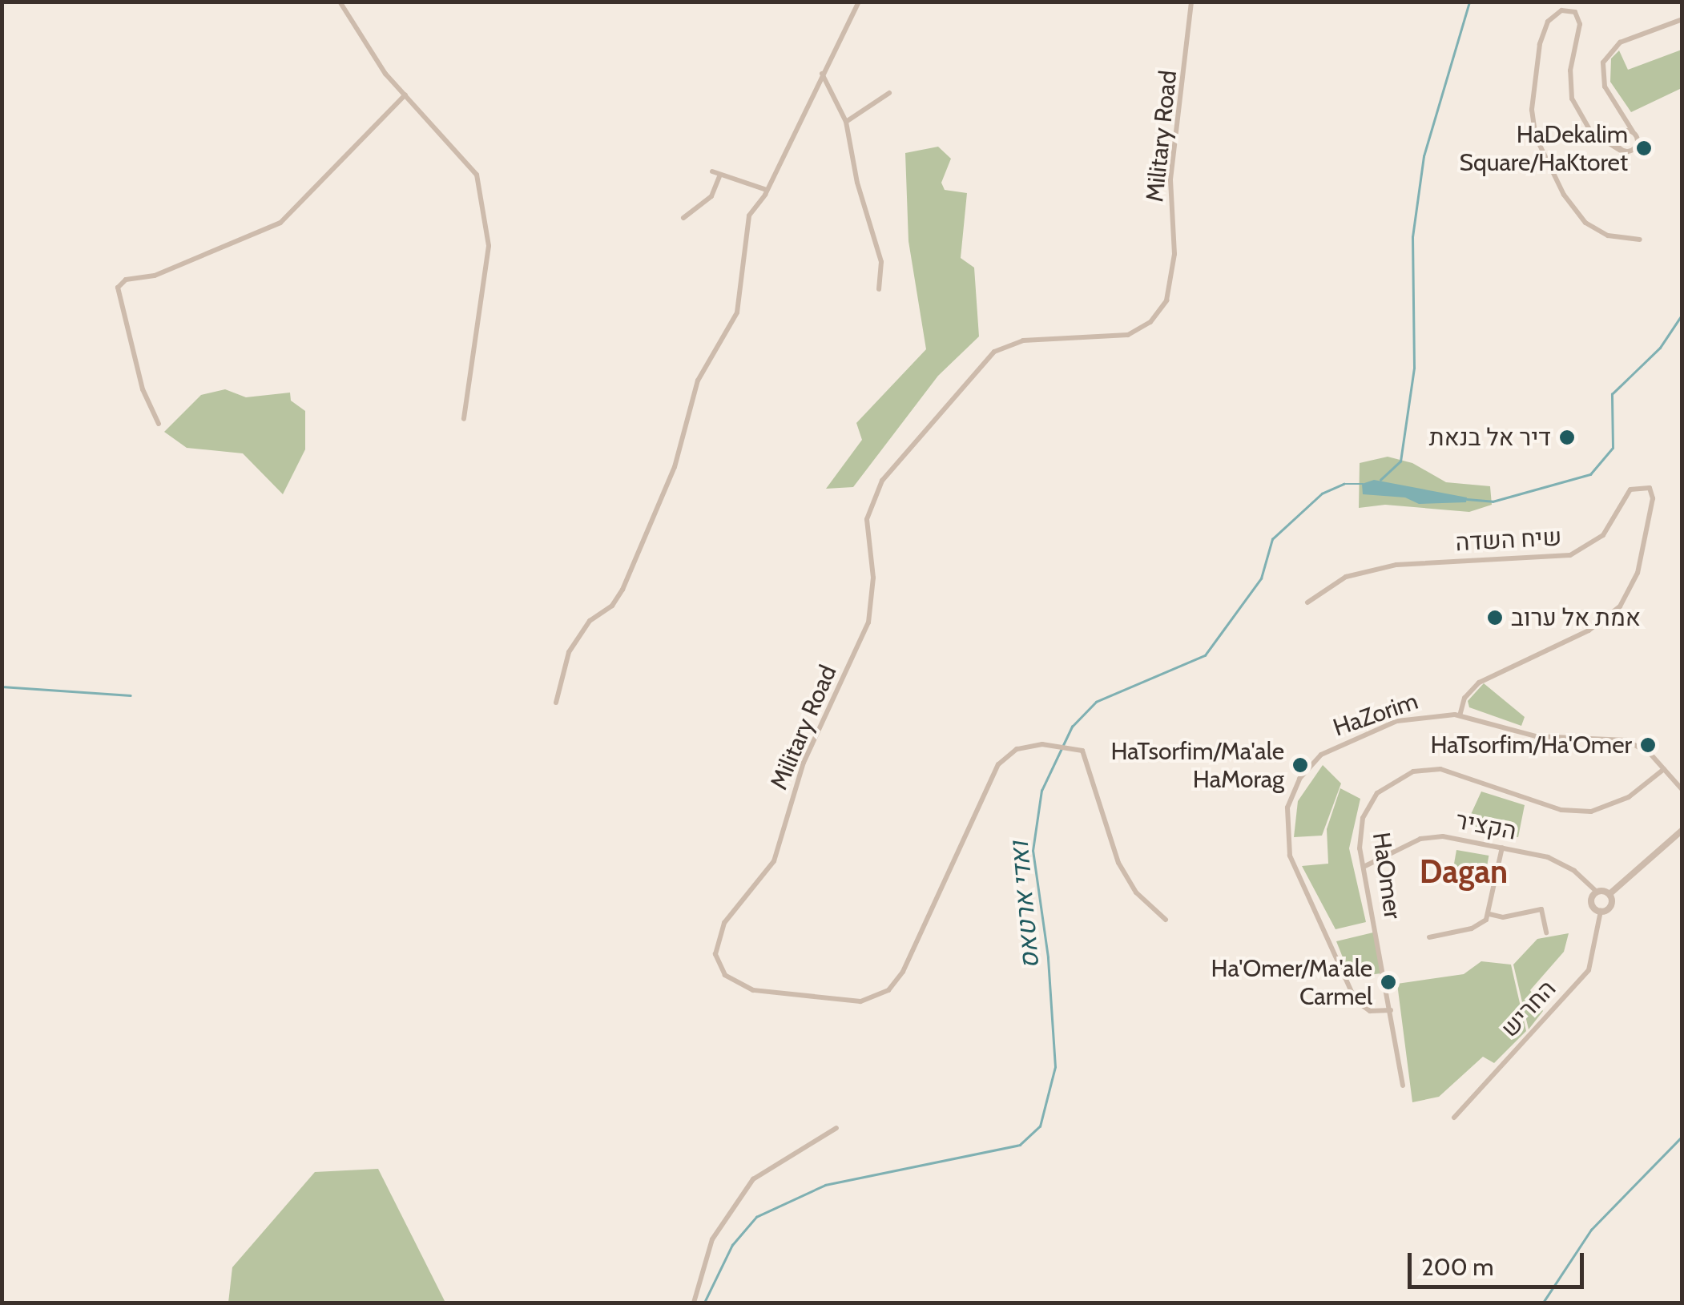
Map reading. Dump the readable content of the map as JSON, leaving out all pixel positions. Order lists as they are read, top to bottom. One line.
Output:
{"streets":{"street":["Military Road","שיח השדה","HaZorim","הקציר","HaOmer","החריש"]},"crossings":[["שיח השדה","HaZorim"],["HaZorim","HaOmer"],["הקציר","HaOmer"],["הקציר","החריש"]],"districts":["Dagan"],"water":["ואדי ארטאס"],"places":["HaDekalim Square/HaKtoret","דיר אל בנאת","אמת אל ערוב","HaTsorfim/Ha'Omer","HaTsorfim/Ma'ale HaMorag","Ha'Omer/Ma'ale Carmel"],"scale_bar":"200 m"}
